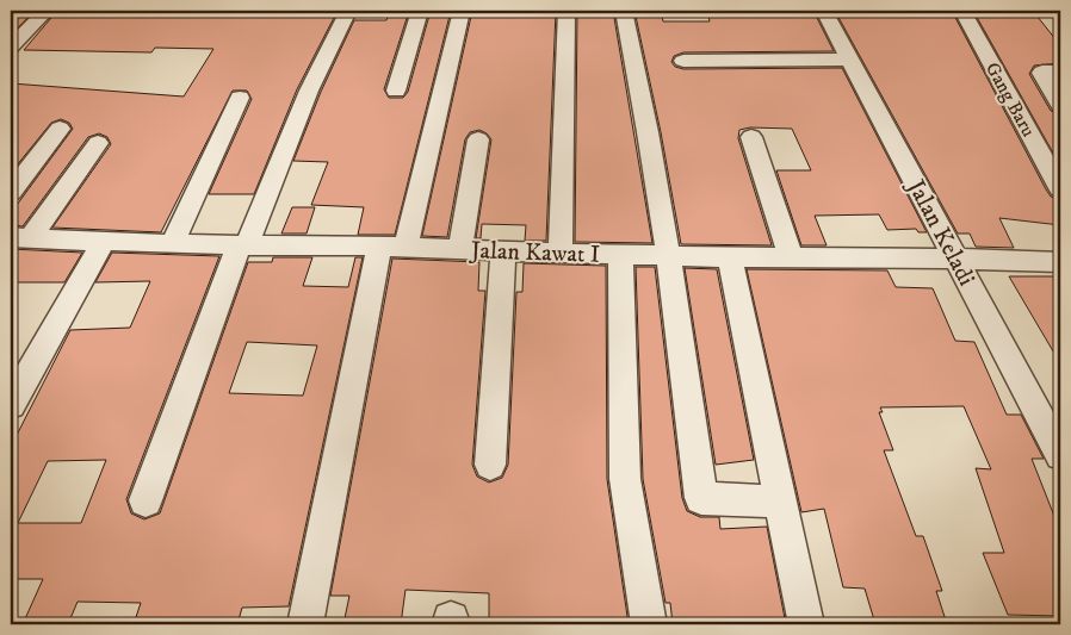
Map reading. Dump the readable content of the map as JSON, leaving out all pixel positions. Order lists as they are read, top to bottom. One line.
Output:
{"streets":{"street":["Gang Baru","Jalan Keladi","Jalan Kawat I"]},"crossings":[["Jalan Keladi","Jalan Kawat I"]]}
